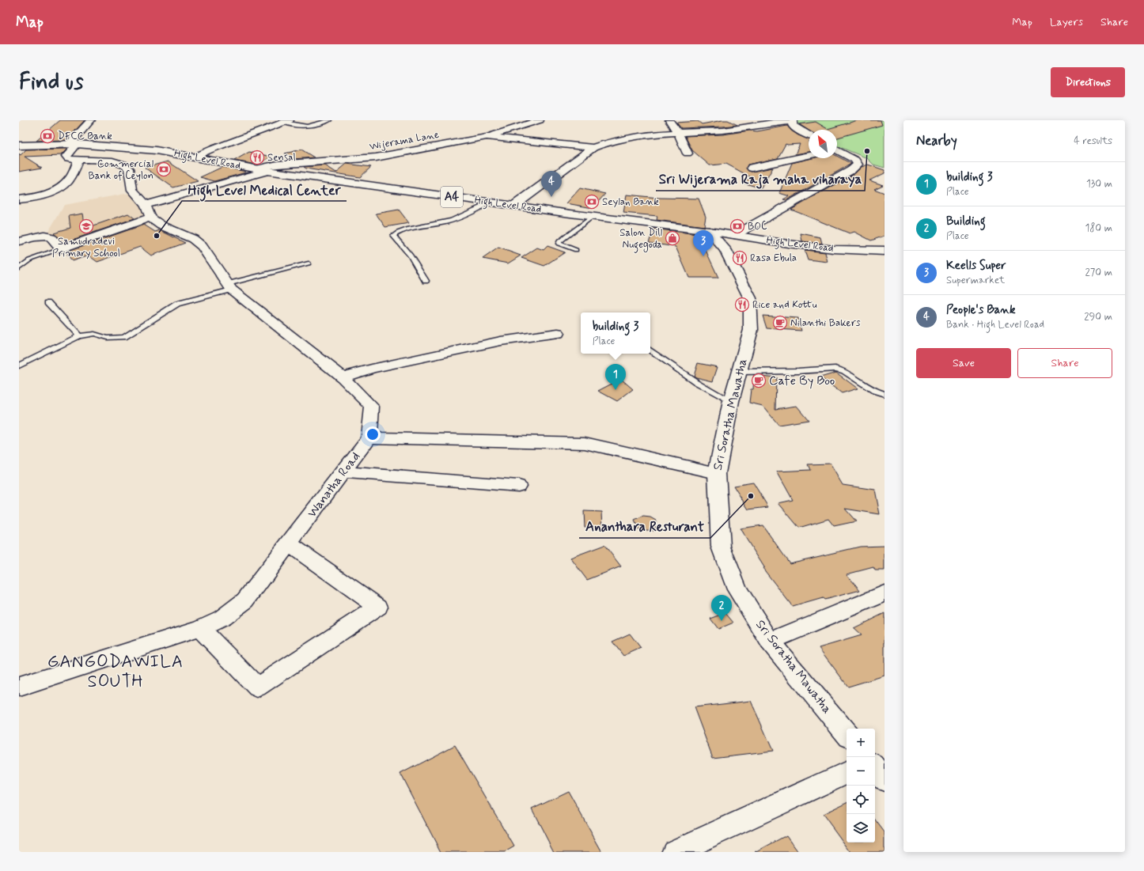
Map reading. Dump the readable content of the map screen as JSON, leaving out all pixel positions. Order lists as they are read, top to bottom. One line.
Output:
{"streets":{"main road":["High Level Road","A4","Sri Soratha Mawatha"],"street":["Wijerama Lane","Wanatha Road"]},"crossings":[["Wijerama Lane","High Level Road"],["High Level Road","Sri Soratha Mawatha"]],"districts":["GANGODAWILA SOUTH"],"places":{"bank":["DFCC Bank","Commercial Bank of Ceylon","Seylan Bank","BOC"],"other":["Sri Wijerama Raja maha viharaya","High Level Medical Center","Ananthara Resturant"],"restaurant":["Sensal","Rasa Ebula","Rice and Kottu"],"school or university":["Samudradevi Primary School"],"shop":["Salon Dill Nugegoda"],"cafe":["Nilanthi Bakers","Cafe By Boo"]},"north":"top left","page":{"header":"Map","nav":["Map","Layers","Share"],"buttons":["Directions",["Save","Share"]],"title":"Find us","heading":["Nearby","4 results"],"list":[{"mark":"1","name":"building 3","note":"Place","value":"130 m"},{"mark":"2","name":"Building","note":"Place","value":"180 m"},{"mark":"3","name":"Keells Super","note":"Supermarket","value":"270 m"},{"mark":"4","name":"People's Bank","note":"Bank · High Level Road","value":"290 m"}],"pins":["4","3","1","2"],"popup":["building 3","Place"],"map_buttons":["+","−"]}}
